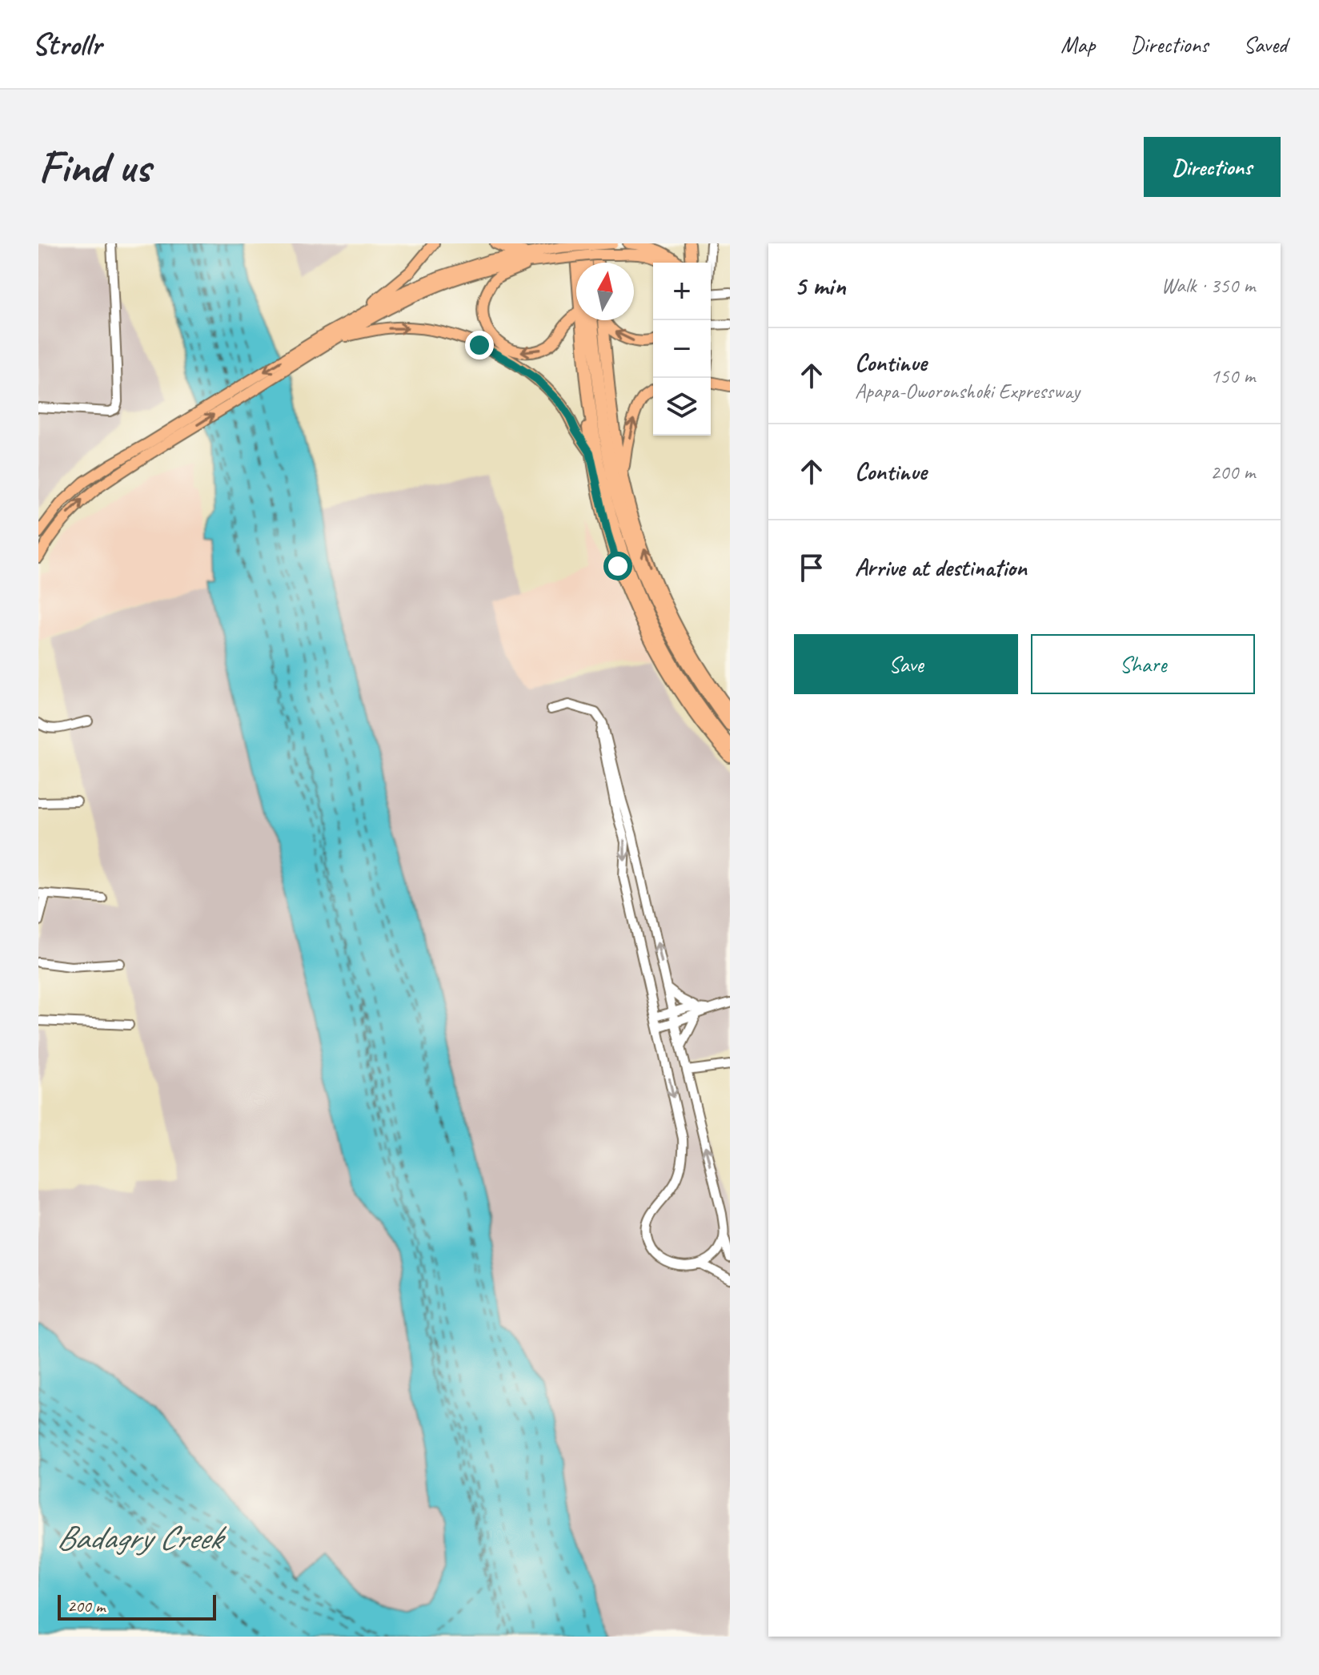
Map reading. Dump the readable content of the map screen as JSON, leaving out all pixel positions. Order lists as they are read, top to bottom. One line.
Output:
{"water":["Badagry Creek"],"scale_bar":"200 m","north":"top","page":{"header":"Strollr","nav":["Map","Directions","Saved"],"buttons":["Directions",["Save","Share"]],"title":"Find us","heading":["5 min","Walk · 350 m"],"map_buttons":["+","−"],"list":[["Continue","Apapa-Oworonshoki Expressway","150 m"],["Continue","200 m"],"Arrive at destination"],"scale":"200 m"}}
